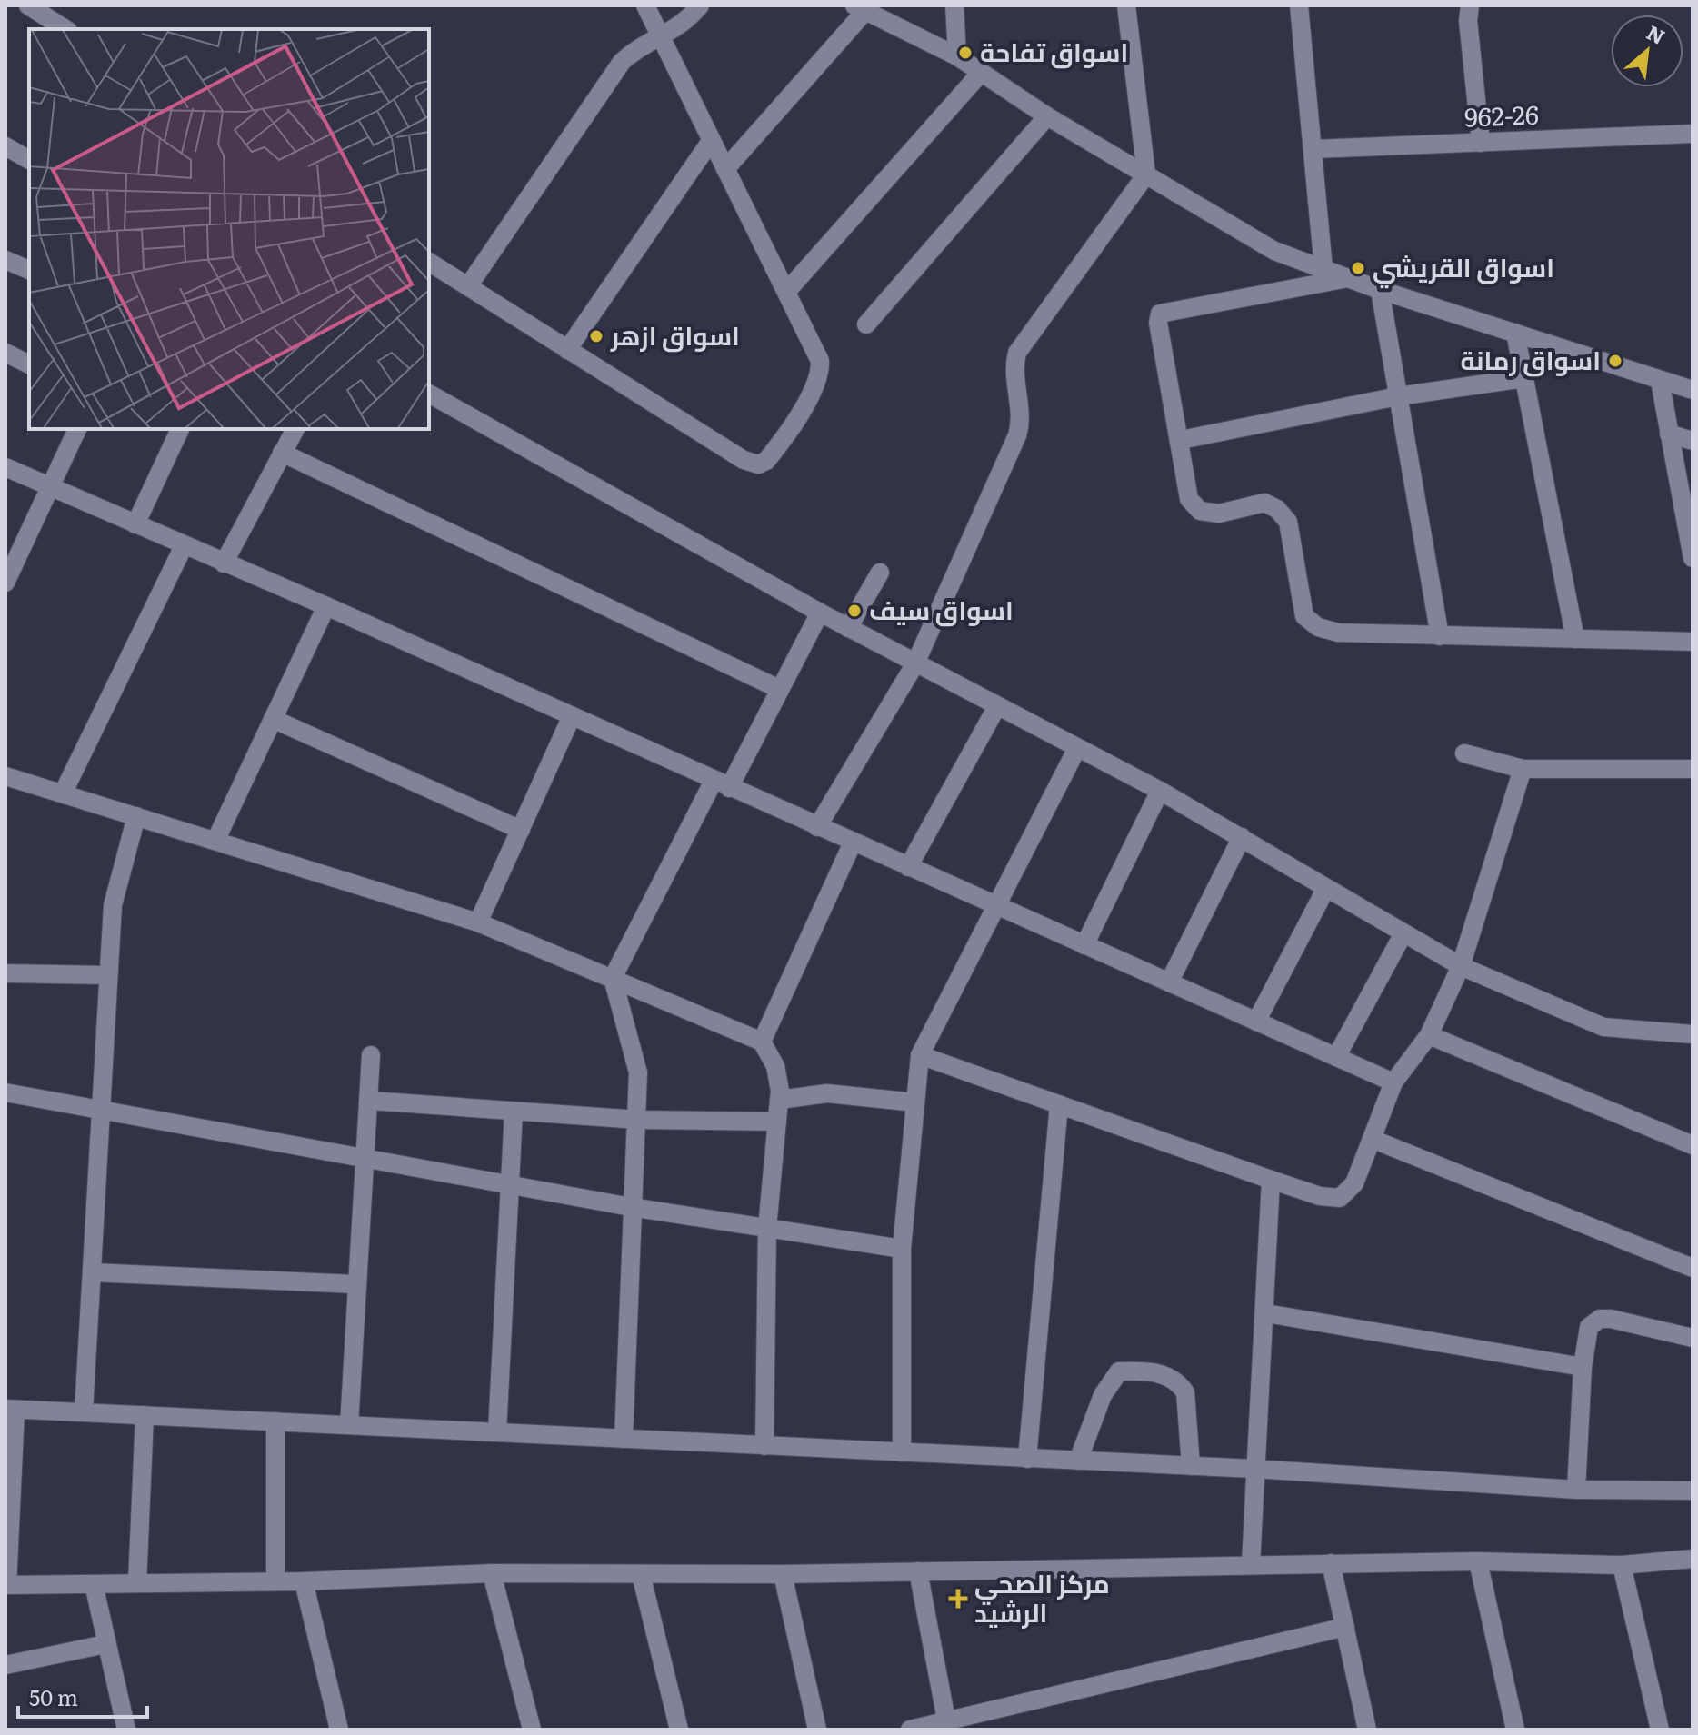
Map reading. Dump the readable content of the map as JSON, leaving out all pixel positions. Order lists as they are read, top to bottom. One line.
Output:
{"streets":{"street":["962-26"]},"places":{"other":["اسواق تفاحة","اسواق القريشي","اسواق ازهر","اسواق رمانة","اسواق سيف"],"health":["مركز الصحي الرشيد"]},"scale_bar":"50 m","north":"top right"}
